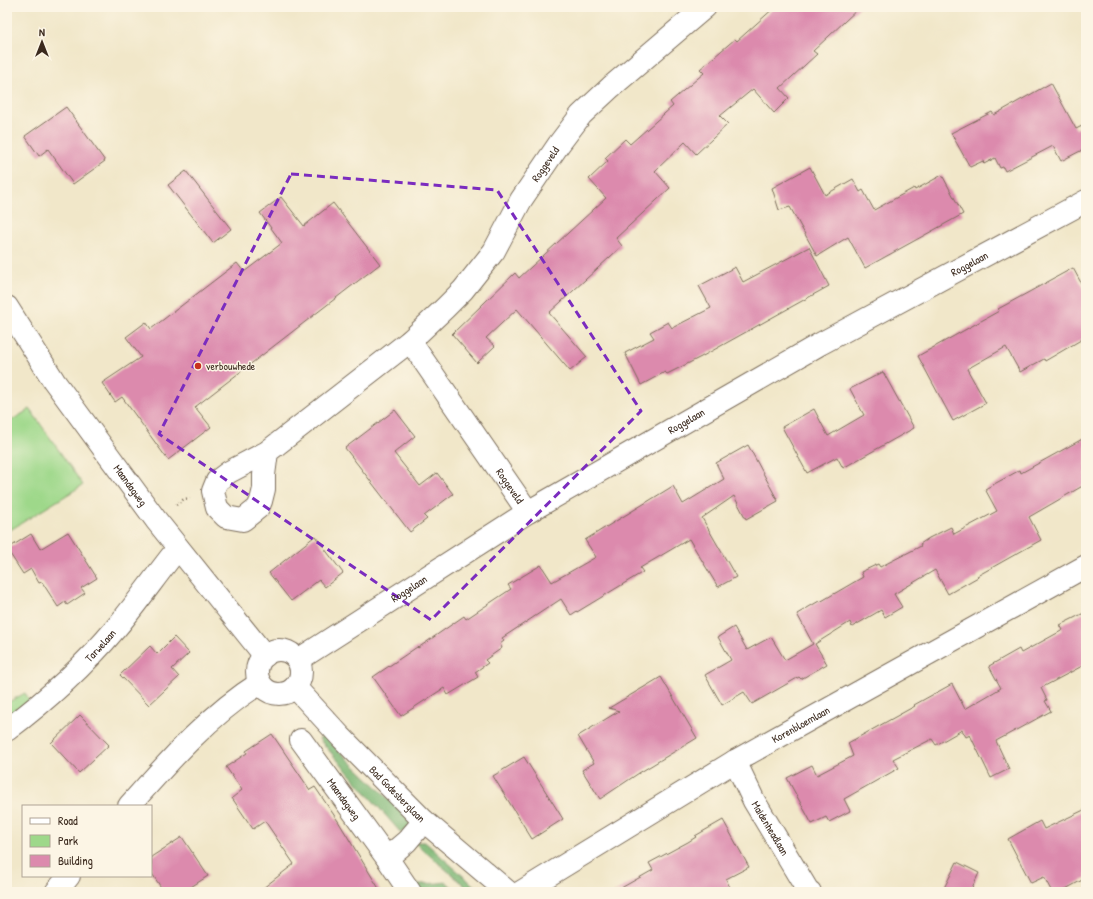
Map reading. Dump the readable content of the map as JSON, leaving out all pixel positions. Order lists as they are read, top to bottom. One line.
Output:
{"streets":{"street":["Roggeveld","Roggelaan","Maandagweg","Tarwelaan","Korenbloemlaan","Bad Godesberglaan","Maidenheadlaan"]},"crossings":[["Roggeveld","Roggelaan"],["Roggelaan","Maandagweg"],["Roggelaan","Bad Godesberglaan"],["Maandagweg","Tarwelaan"],["Maandagweg","Bad Godesberglaan"],["Korenbloemlaan","Maidenheadlaan"]],"places":["verbouwhede"],"legend":["Road","Park","Building"],"north":"top"}
